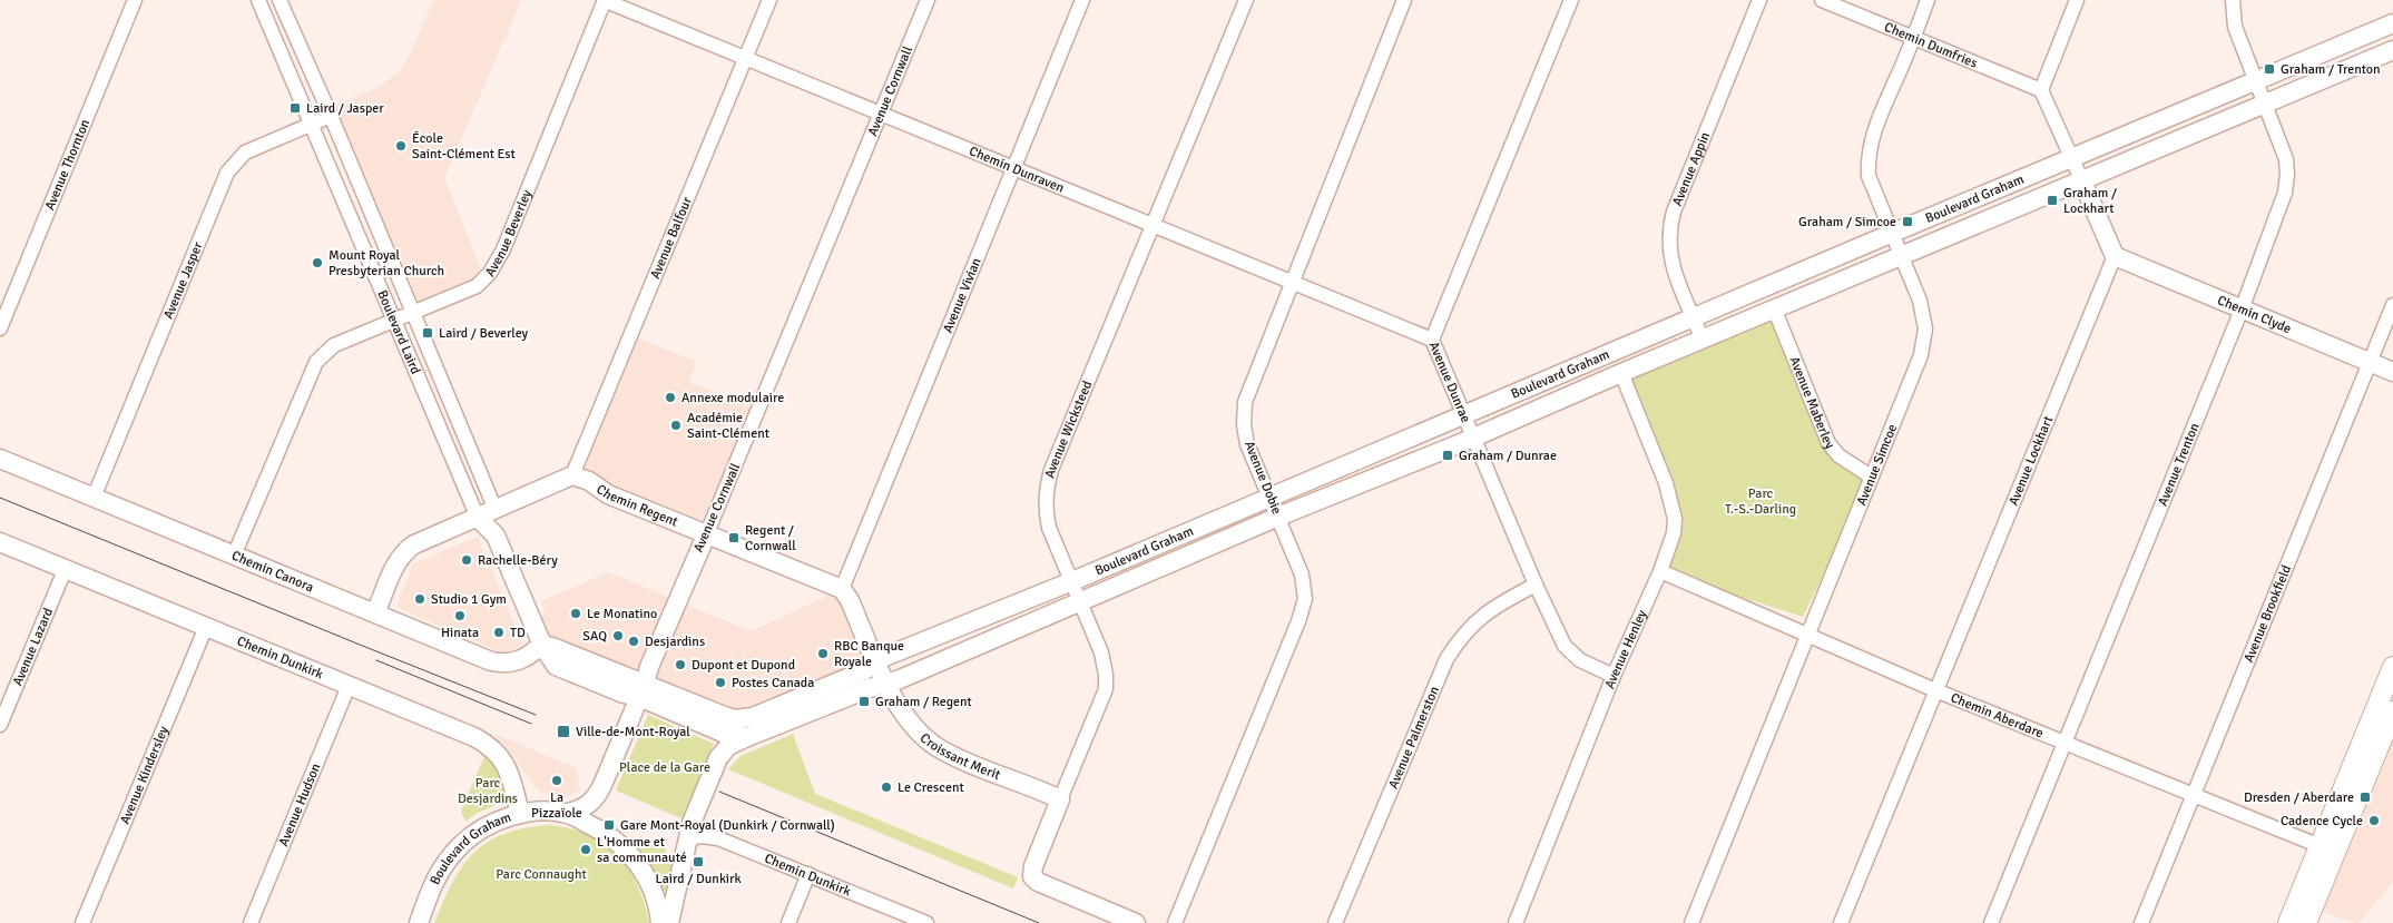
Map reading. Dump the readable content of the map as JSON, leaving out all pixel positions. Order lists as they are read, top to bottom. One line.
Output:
{"streets":{"street":["Chemin Dumfries","Avenue Cornwall","Avenue Thornton","Avenue Appin","Chemin Dunraven","Boulevard Graham","Avenue Beverley","Avenue Balfour","Avenue Jasper","Avenue Vivian","Chemin Clyde","Boulevard Laird","Avenue Dunrae","Avenue Maberley","Avenue Wicksteed","Avenue Lockhart","Avenue Simcoe","Avenue Trenton","Avenue Dobie","Chemin Regent","Chemin Canora","Avenue Brookfield","Avenue Lazard","Avenue Henley","Chemin Dunkirk","Chemin Aberdare","Avenue Palmerston","Croissant Merit","Avenue Kindersley","Avenue Hudson"]},"crossings":[["Chemin Dumfries","Avenue Simcoe"],["Avenue Cornwall","Chemin Dunraven"],["Avenue Cornwall","Boulevard Graham"],["Avenue Cornwall","Chemin Regent"],["Avenue Appin","Boulevard Graham"],["Chemin Dunraven","Avenue Beverley"],["Chemin Dunraven","Avenue Balfour"],["Chemin Dunraven","Avenue Vivian"],["Chemin Dunraven","Avenue Dunrae"],["Chemin Dunraven","Avenue Wicksteed"],["Chemin Dunraven","Avenue Dobie"],["Boulevard Graham","Avenue Dunrae"],["Boulevard Graham","Avenue Maberley"],["Boulevard Graham","Avenue Wicksteed"],["Boulevard Graham","Avenue Simcoe"],["Boulevard Graham","Avenue Trenton"],["Boulevard Graham","Avenue Dobie"],["Boulevard Graham","Avenue Henley"],["Boulevard Graham","Chemin Dunkirk"],["Boulevard Graham","Croissant Merit"],["Avenue Beverley","Boulevard Laird"],["Avenue Beverley","Chemin Canora"],["Avenue Balfour","Chemin Regent"],["Avenue Jasper","Boulevard Laird"],["Avenue Jasper","Chemin Canora"],["Avenue Vivian","Chemin Regent"],["Chemin Clyde","Avenue Lockhart"],["Chemin Clyde","Avenue Trenton"],["Chemin Clyde","Avenue Brookfield"],["Boulevard Laird","Chemin Canora"],["Avenue Dunrae","Avenue Henley"],["Avenue Dunrae","Avenue Palmerston"],["Avenue Maberley","Avenue Simcoe"],["Avenue Wicksteed","Croissant Merit"],["Avenue Lockhart","Chemin Aberdare"],["Avenue Simcoe","Chemin Aberdare"],["Avenue Trenton","Chemin Aberdare"],["Avenue Brookfield","Chemin Aberdare"],["Avenue Lazard","Chemin Dunkirk"],["Avenue Henley","Chemin Aberdare"],["Chemin Dunkirk","Avenue Kindersley"],["Chemin Dunkirk","Avenue Hudson"]],"parks":["Parc T.-S.-Darling","Place de la Gare","Parc Desjardins","Parc Connaught"],"places":{"transit":["Graham / Trenton","Laird / Jasper","Graham / Lockhart","Graham / Simcoe","Laird / Beverley","Graham / Dunrae","Regent / Cornwall","Graham / Regent","Ville-de-Mont-Royal","Dresden / Aberdare","Gare Mont-Royal (Dunkirk / Cornwall)","Laird / Dunkirk"],"other":["École Saint-Clément Est","Mount Royal Presbyterian Church","Annexe modulaire","Académie Saint-Clément","Rachelle-Béry","Studio 1 Gym","Le Monatino","Hinata","TD","SAQ","Desjardins","RBC Banque Royale","Dupont et Dupond","Postes Canada","La Pizzaïole","Le Crescent","Cadence Cycle","L'Homme et sa communauté"]}}
